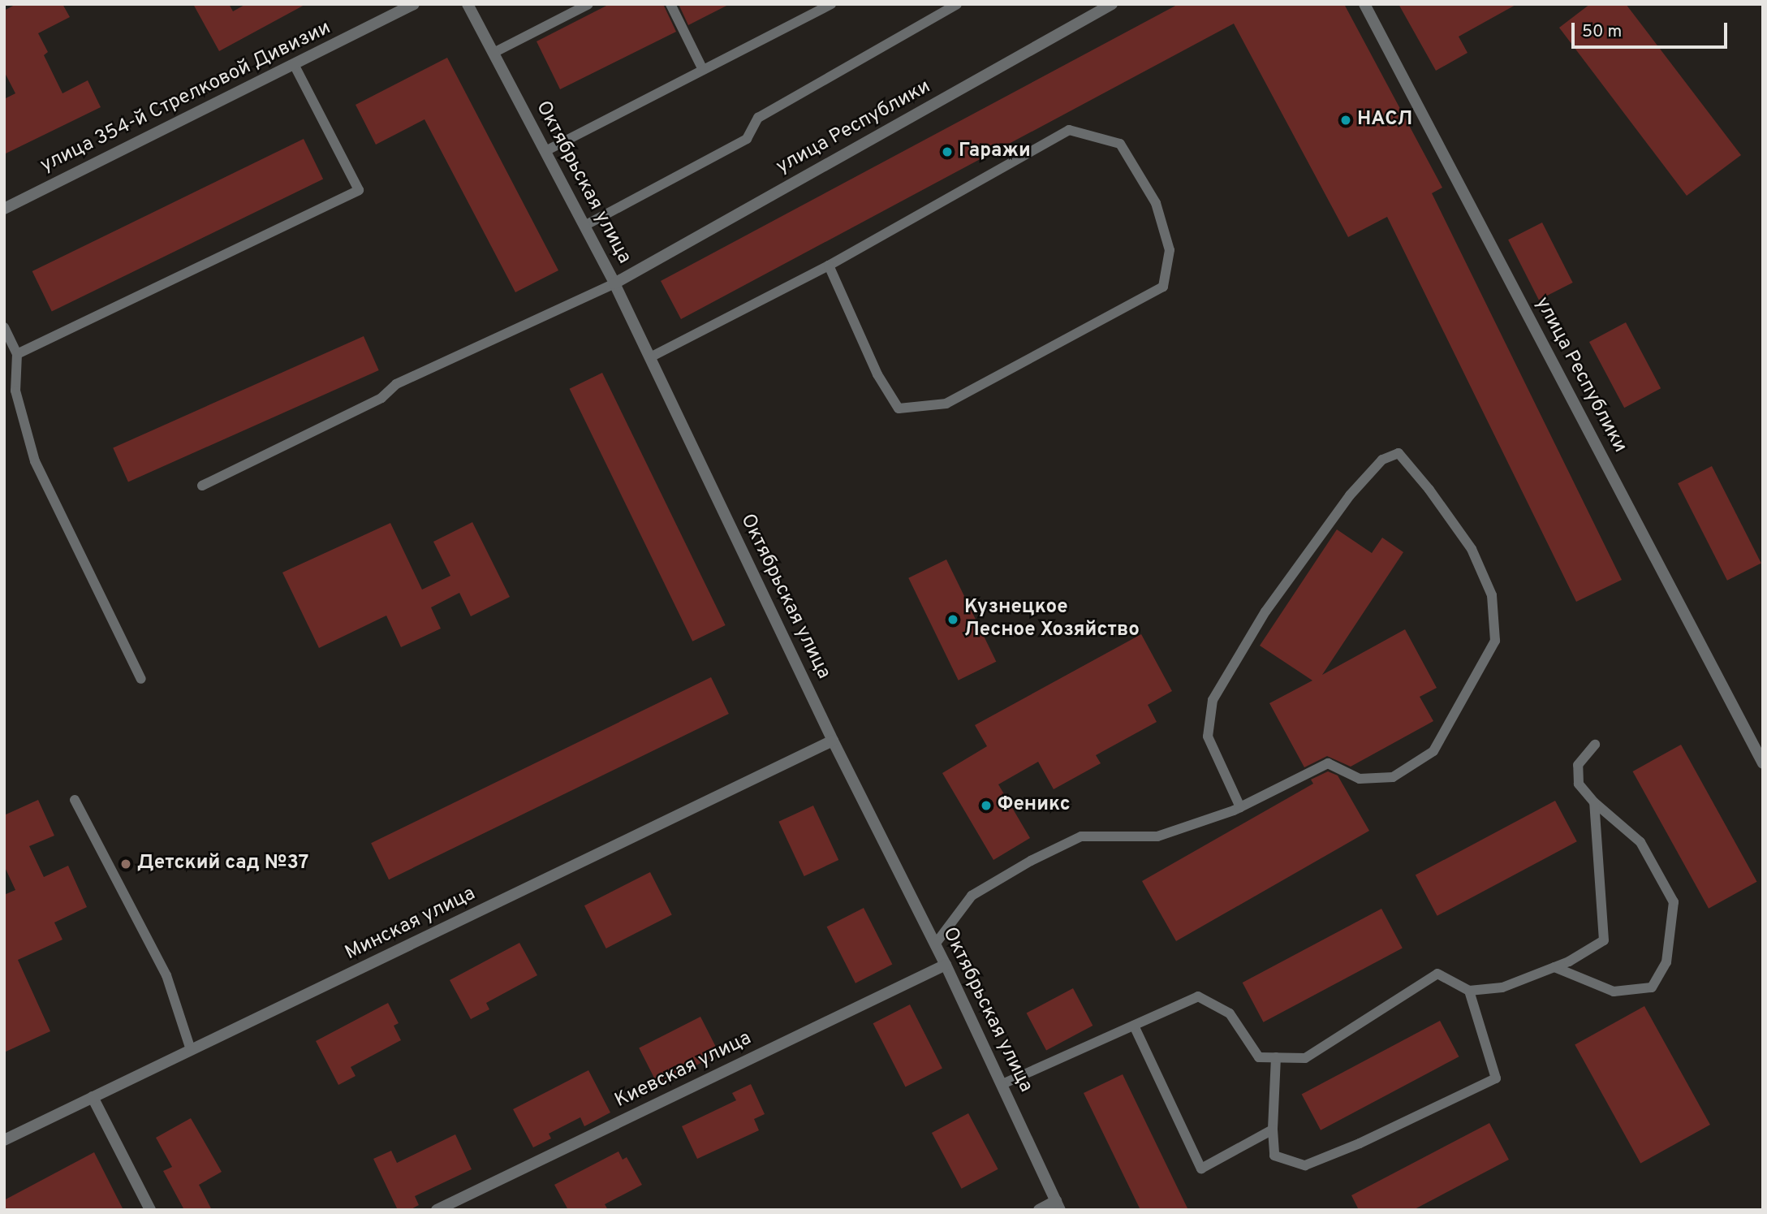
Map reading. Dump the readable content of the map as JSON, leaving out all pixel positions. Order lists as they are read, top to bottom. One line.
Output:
{"streets":{"street":["улица 354-й Стрелковой Дивизии","улица Республики","Октябрьская улица","Минская улица","Киевская улица"]},"crossings":[["улица Республики","Октябрьская улица"],["Октябрьская улица","Минская улица"],["Октябрьская улица","Киевская улица"]],"places":["НАСЛ","Гаражи","Кузнецкое Лесное Хозяйство","Феникс","Детский сад №37"],"scale_bar":"50 m"}
